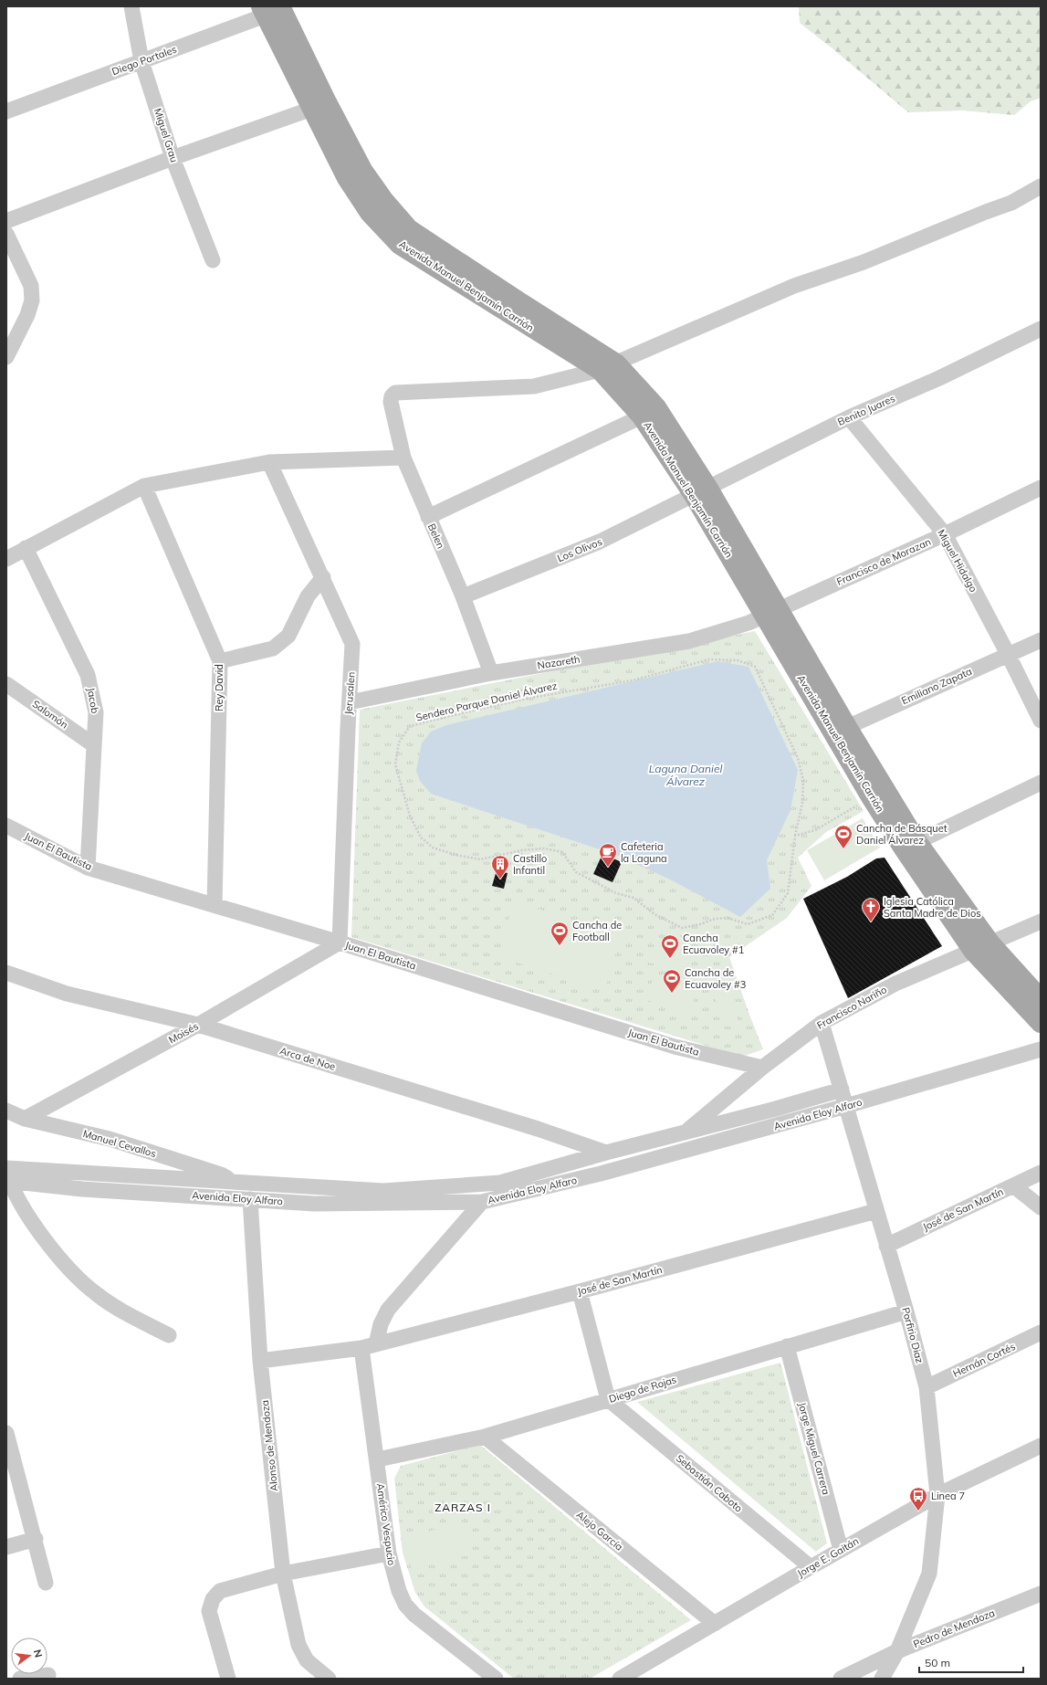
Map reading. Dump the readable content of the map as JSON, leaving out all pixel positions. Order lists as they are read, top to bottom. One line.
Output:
{"streets":{"main road":["Avenida Manuel Benjamín Carrión"],"street":["Diego Portales","Miguel Grau","Benito Juares","Belen","Los Olivos","Miguel Hidalgo","Francisco de Morazan","Nazareth","Emiliano Zapata","Rey David","Jerusalen","Jacob","Salomón","Juan El Bautista","Francisco Nariño","Moisés","Arca de Noe","Avenida Eloy Alfaro","Manuel Cevallos","José de San Martín","Porfirio Diaz","Hernán Cortés","Diego de Rojas","Alonso de Mendoza","Jorge Miguel Carrera","Sebastián Caboto","Américo Vespucio","Alejo García","Jorge E. Gaitán","Pedro de Mendoza"],"path":["Sendero Parque Daniel Álvarez"]},"crossings":[["Diego Portales","Miguel Grau"],["Diego Portales","Avenida Manuel Benjamín Carrión"],["Avenida Manuel Benjamín Carrión","Benito Juares"],["Avenida Manuel Benjamín Carrión","Belen"],["Avenida Manuel Benjamín Carrión","Los Olivos"],["Avenida Manuel Benjamín Carrión","Francisco de Morazan"],["Avenida Manuel Benjamín Carrión","Nazareth"],["Avenida Manuel Benjamín Carrión","Emiliano Zapata"],["Avenida Manuel Benjamín Carrión","Francisco Nariño"],["Benito Juares","Los Olivos"],["Benito Juares","Miguel Hidalgo"],["Belen","Los Olivos"],["Belen","Nazareth"],["Miguel Hidalgo","Francisco de Morazan"],["Miguel Hidalgo","Emiliano Zapata"],["Francisco de Morazan","Nazareth"],["Nazareth","Jerusalen"],["Rey David","Juan El Bautista"],["Jerusalen","Juan El Bautista"],["Jerusalen","Moisés"],["Jacob","Salomón"],["Jacob","Juan El Bautista"],["Juan El Bautista","Francisco Nariño"],["Juan El Bautista","Moisés"],["Francisco Nariño","Avenida Eloy Alfaro"],["Francisco Nariño","Porfirio Diaz"],["Moisés","Arca de Noe"],["Moisés","Manuel Cevallos"],["Arca de Noe","Avenida Eloy Alfaro"],["Avenida Eloy Alfaro","Manuel Cevallos"],["Avenida Eloy Alfaro","Porfirio Diaz"],["Avenida Eloy Alfaro","Alonso de Mendoza"],["Avenida Eloy Alfaro","Américo Vespucio"],["José de San Martín","Porfirio Diaz"],["José de San Martín","Alonso de Mendoza"],["José de San Martín","Américo Vespucio"],["Porfirio Diaz","Hernán Cortés"],["Porfirio Diaz","Diego de Rojas"],["Porfirio Diaz","Jorge E. Gaitán"],["Porfirio Diaz","Pedro de Mendoza"],["Diego de Rojas","Jorge Miguel Carrera"],["Diego de Rojas","Sebastián Caboto"],["Diego de Rojas","Américo Vespucio"],["Diego de Rojas","Alejo García"],["Jorge Miguel Carrera","Jorge E. Gaitán"],["Sebastián Caboto","Jorge E. Gaitán"],["Alejo García","Jorge E. Gaitán"]],"districts":["ZARZAS I"],"water":["Laguna Daniel Álvarez"],"places":{"sports":["Cancha de Básquet Daniel Álvarez","Cancha de Football","Cancha Ecuavoley #1","Cancha de Ecuavoley #3"],"cafe":["Cafeteria la Laguna"],"building":["Castillo Infantil"],"church":["Iglesia Católica Santa Madre de Dios"],"bus stop":["Linea 7"]},"scale_bar":"50 m","north":"right"}
